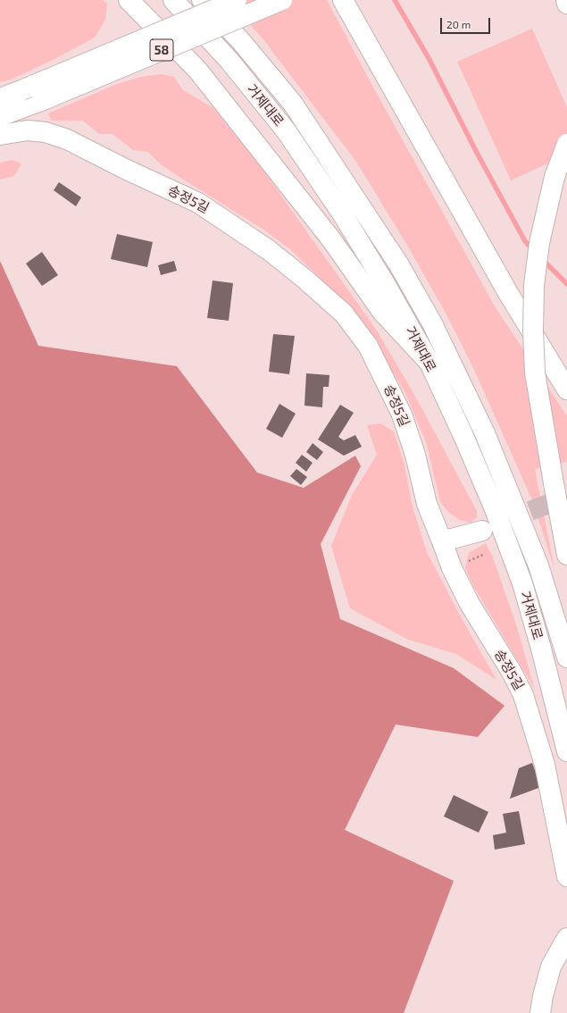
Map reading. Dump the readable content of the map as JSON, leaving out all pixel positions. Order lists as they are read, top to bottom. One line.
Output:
{"streets":{"main road":["58","거제대로","송정5길"]},"scale_bar":"20 m"}
